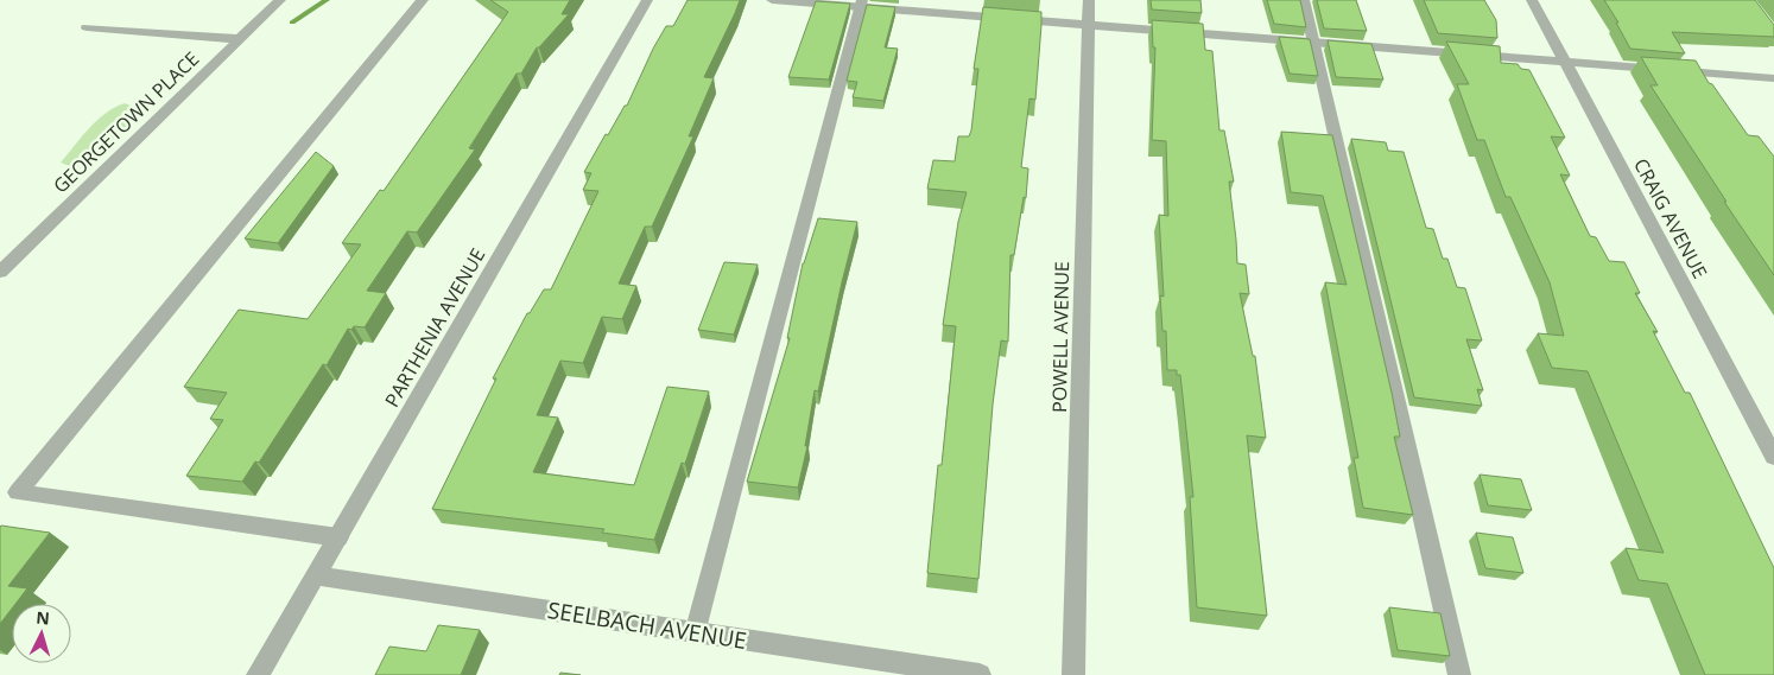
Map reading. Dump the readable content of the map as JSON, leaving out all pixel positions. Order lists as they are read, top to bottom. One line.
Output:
{"streets":{"street":["GEORGETOWN PLACE","CRAIG AVENUE","PARTHENIA AVENUE","POWELL AVENUE","SEELBACH AVENUE"]},"crossings":[["PARTHENIA AVENUE","SEELBACH AVENUE"]],"north":"top"}
